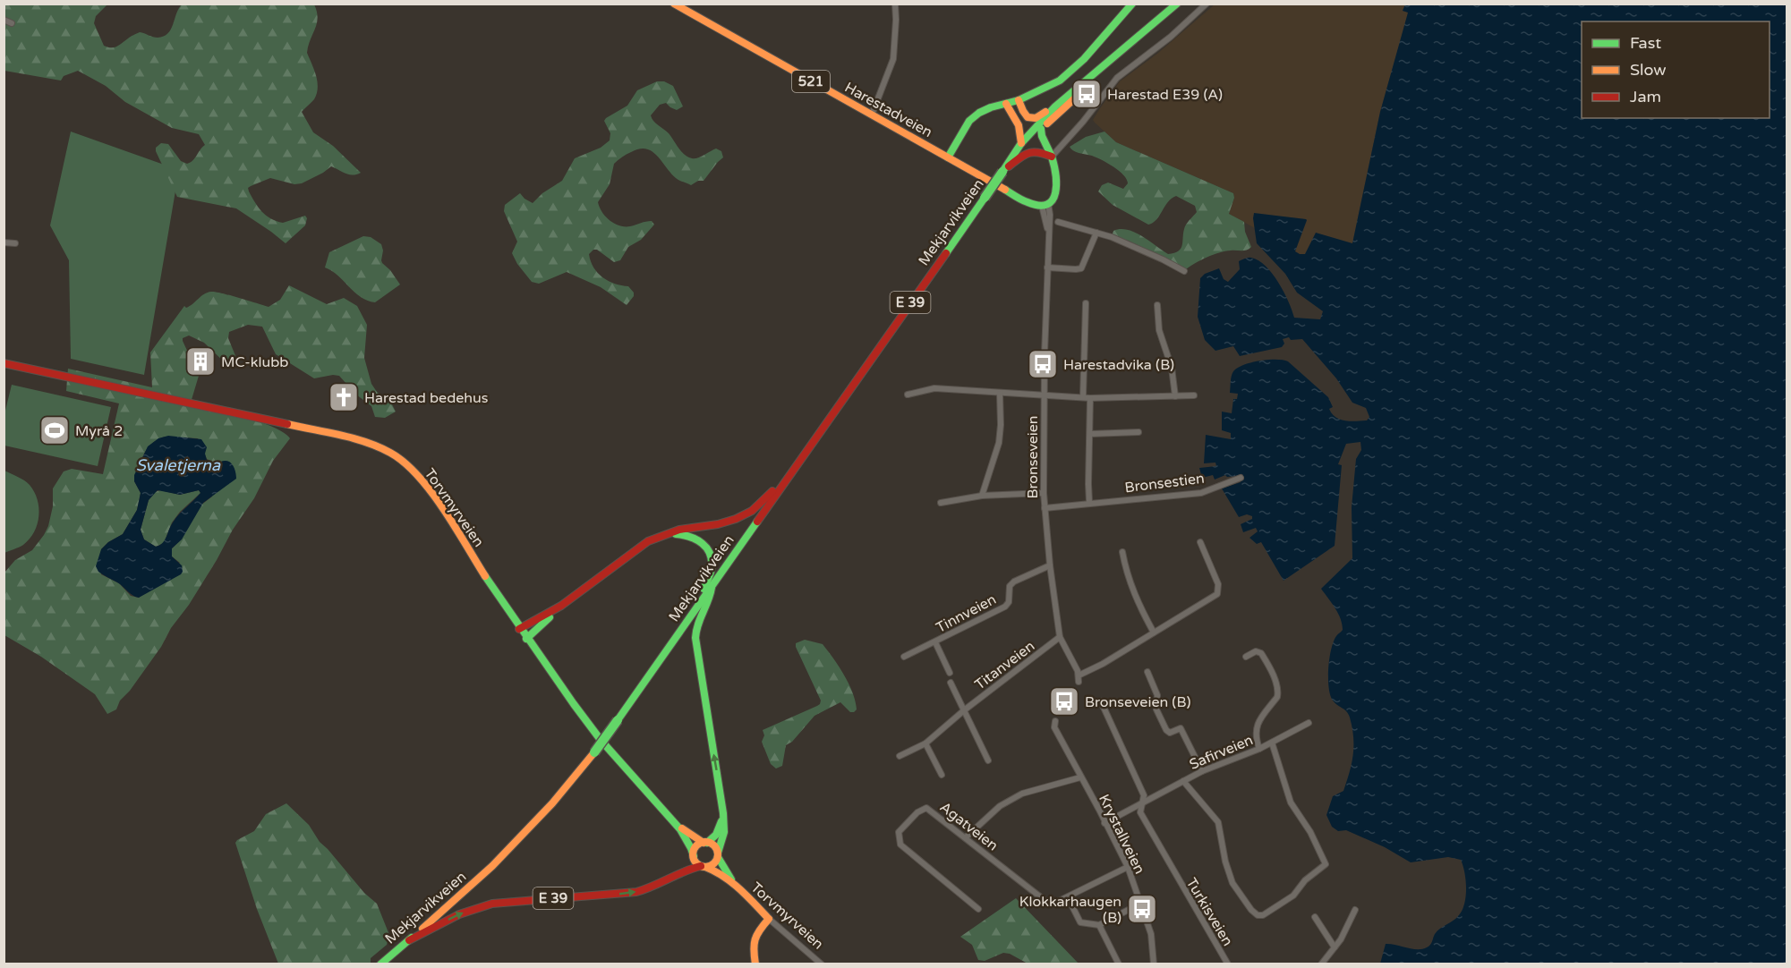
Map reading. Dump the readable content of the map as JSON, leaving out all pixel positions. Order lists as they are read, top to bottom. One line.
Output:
{"streets":{"main road":["521","Harestadveien","Mekjarvikveien","E 39","Torvmyrveien"],"street":["Bronseveien","Bronsestien","Tinnveien","Titanveien","Safirveien","Agatveien","Krystallveien","Turkisveien"]},"crossings":[["Harestadveien","Bronseveien"],["Mekjarvikveien","E 39"],["E 39","Torvmyrveien"],["Bronseveien","Bronsestien"],["Bronseveien","Tinnveien"],["Bronseveien","Titanveien"],["Safirveien","Krystallveien"],["Safirveien","Turkisveien"],["Agatveien","Krystallveien"]],"water":["Svaletjerna"],"places":{"bus stop":["Harestad E39 (A)","Harestadvika (B)","Bronseveien (B)","Klokkarhaugen (B)"],"building":["MC-klubb"],"church":["Harestad bedehus"],"sports":["Myrå 2"]},"legend":["Fast","Slow","Jam"]}
